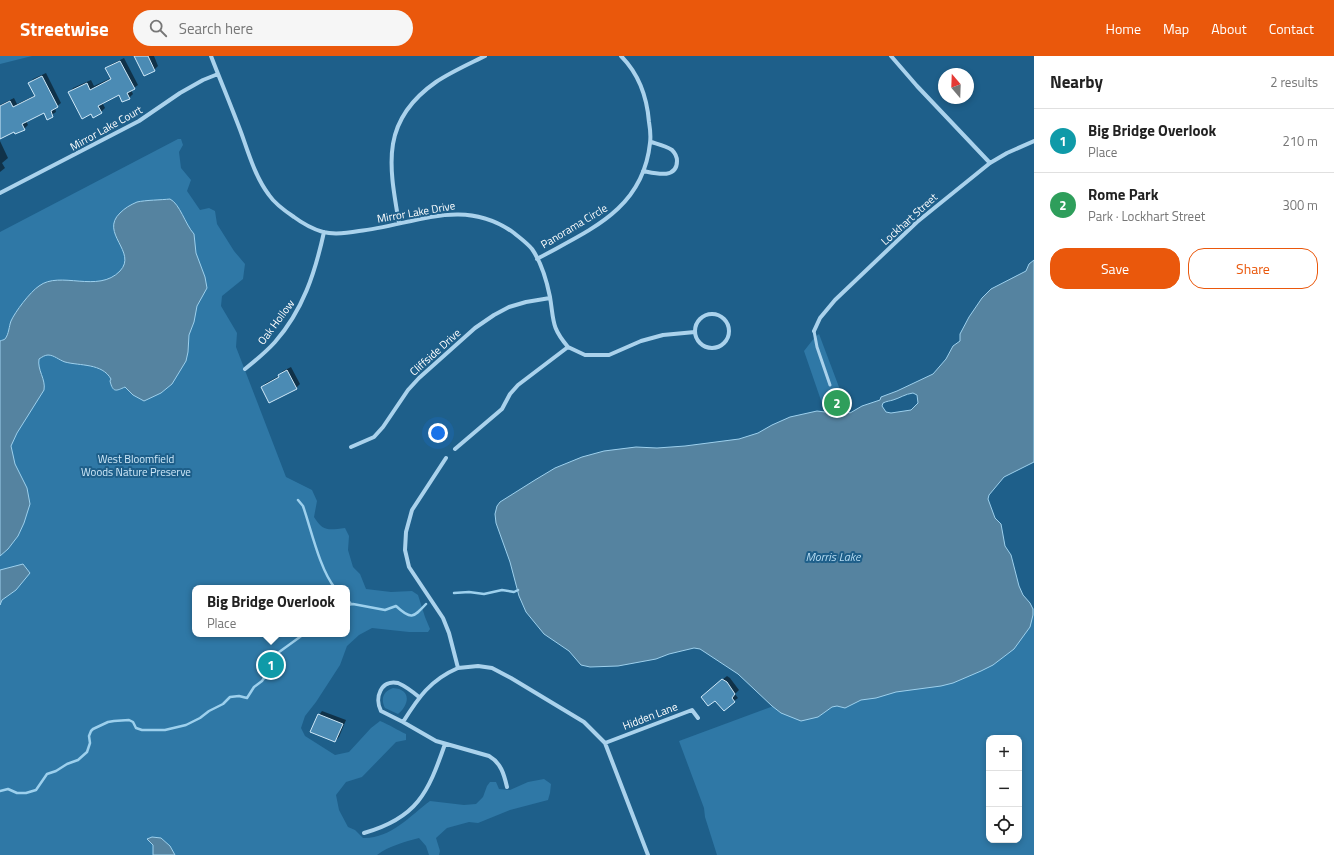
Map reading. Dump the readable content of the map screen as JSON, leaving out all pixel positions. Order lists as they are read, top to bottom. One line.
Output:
{"streets":{"street":["Mirror Lake Court","Mirror Lake Drive","Lockhart Street","Panorama Circle","Oak Hollow","Cliffside Drive","Hidden Lane"]},"crossings":[["Mirror Lake Court","Mirror Lake Drive"],["Mirror Lake Drive","Panorama Circle"],["Mirror Lake Drive","Oak Hollow"],["Mirror Lake Drive","Cliffside Drive"]],"water":["Morris Lake"],"parks":["West Bloomfield Woods Nature Preserve"],"north":"top","page":{"header":"Streetwise","search":"Search here","nav":["Home","Map","About","Contact"],"heading":["Nearby","2 results"],"list":[{"mark":"1","name":"Big Bridge Overlook","note":"Place","value":"210 m"},{"mark":"2","name":"Rome Park","note":"Park · Lockhart Street","value":"300 m"}],"buttons":["Save","Share"],"pins":["2","1"],"popup":["Big Bridge Overlook","Place"],"map_buttons":["+","−"]}}
